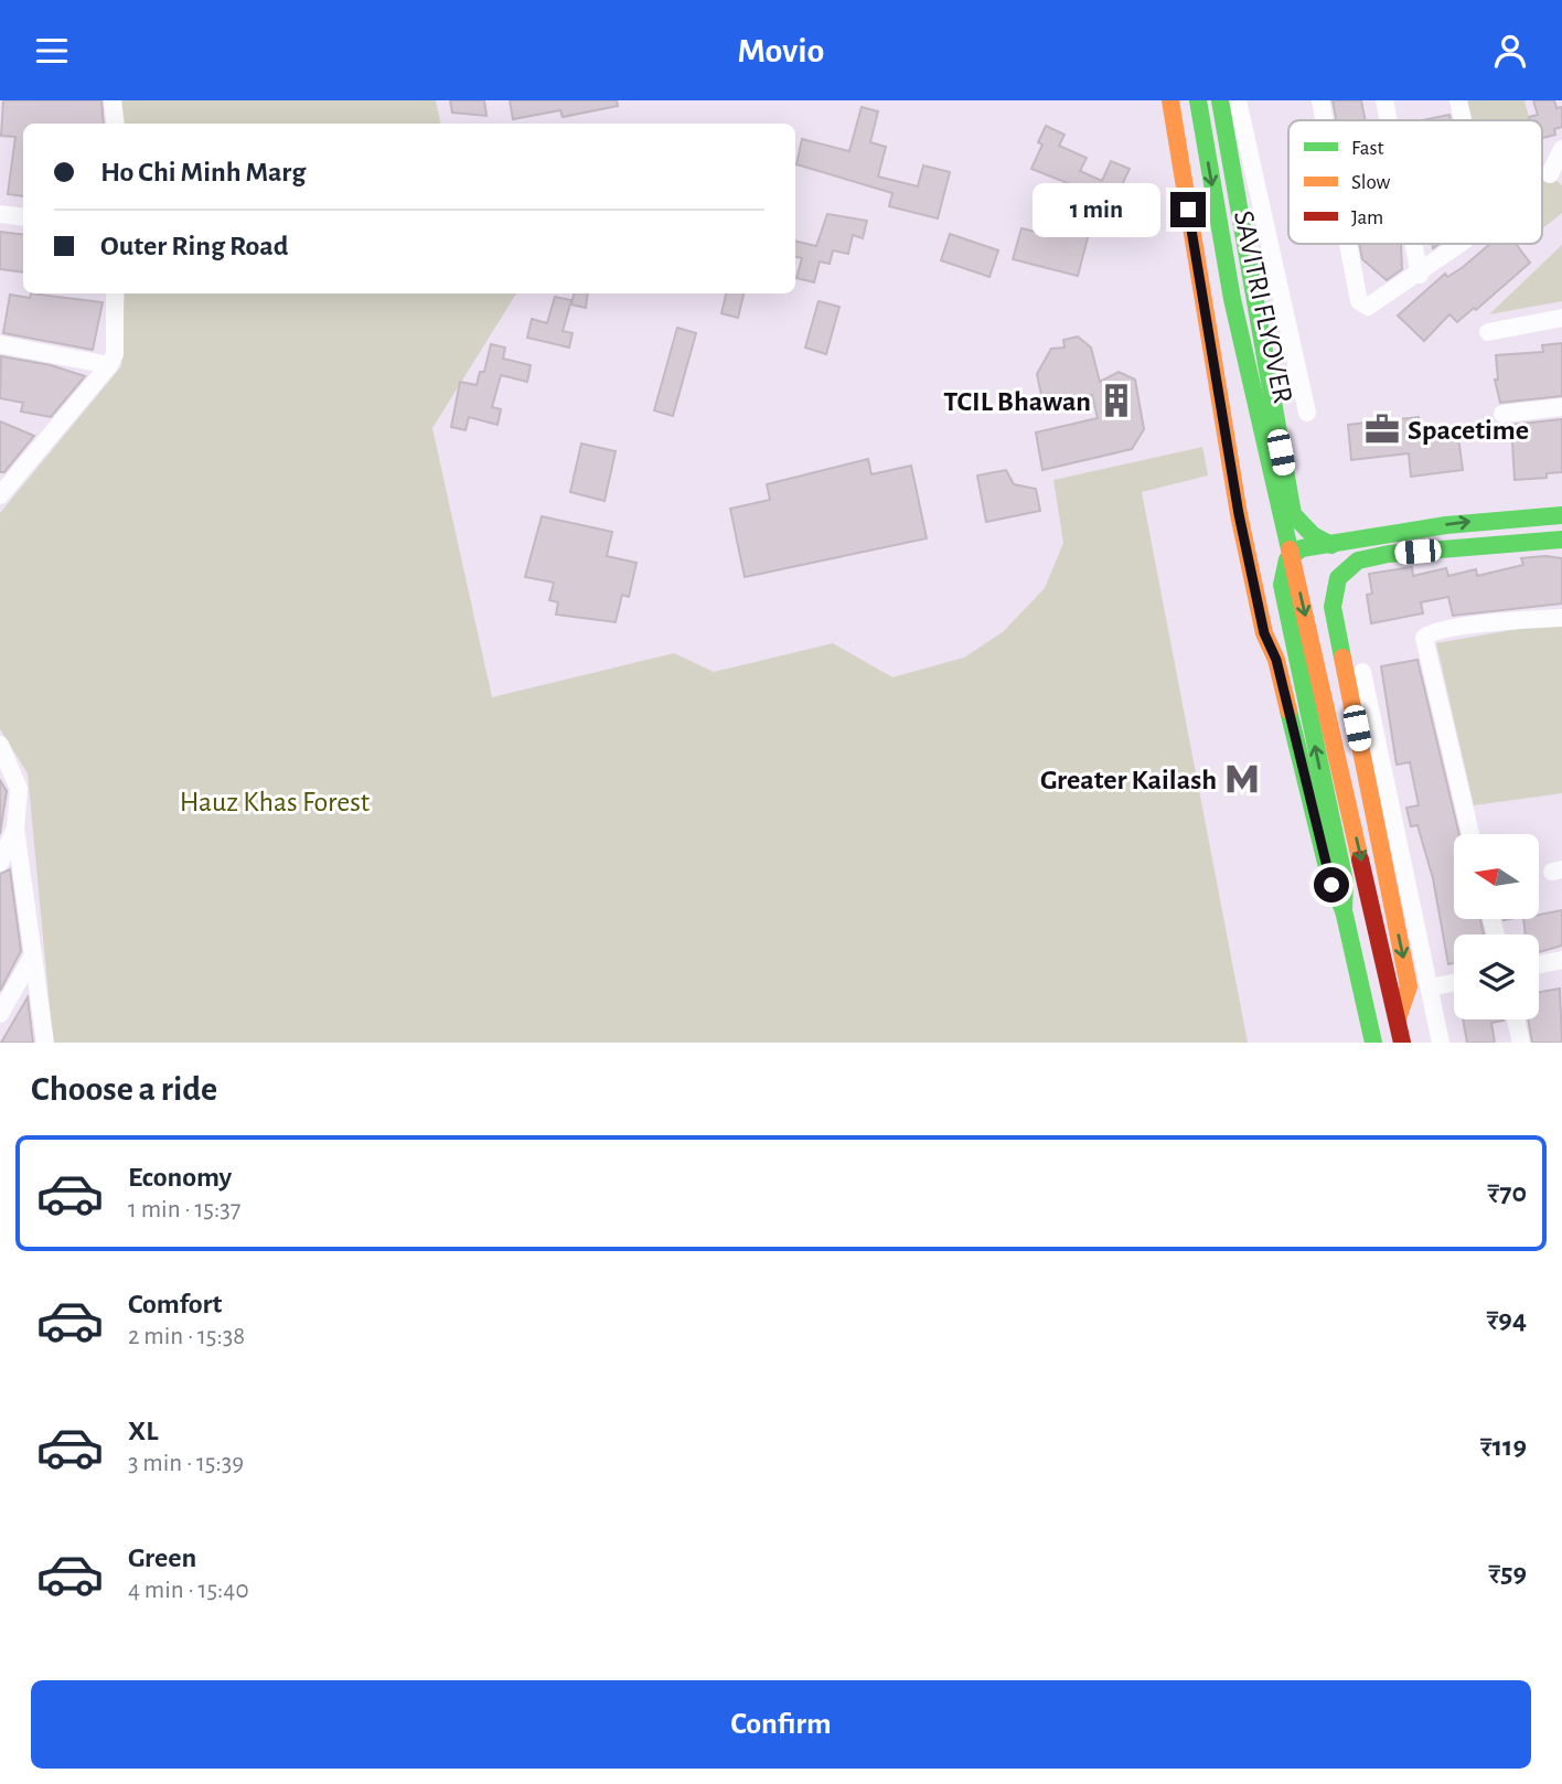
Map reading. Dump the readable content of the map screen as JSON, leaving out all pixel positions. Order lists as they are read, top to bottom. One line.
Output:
{"streets":{"street":["SAVITRI FLYOVER"]},"parks":["Hauz Khas Forest"],"places":{"building":["TCIL Bhawan"],"office":["Spacetime"],"metro station":["Greater Kailash"]},"legend":["Fast","Slow","Jam"],"north":"left","page":{"header":"Movio","banner":["Ho Chi Minh Marg","Outer Ring Road"],"bubble":"1 min","heading":"Choose a ride","list":[{"name":"Economy","note":"1 min · 15:37","value":"₹70"},{"name":"Comfort","note":"2 min · 15:38","value":"₹94"},{"name":"XL","note":"3 min · 15:39","value":"₹119"},{"name":"Green","note":"4 min · 15:40","value":"₹59"}],"buttons":"Confirm"}}
